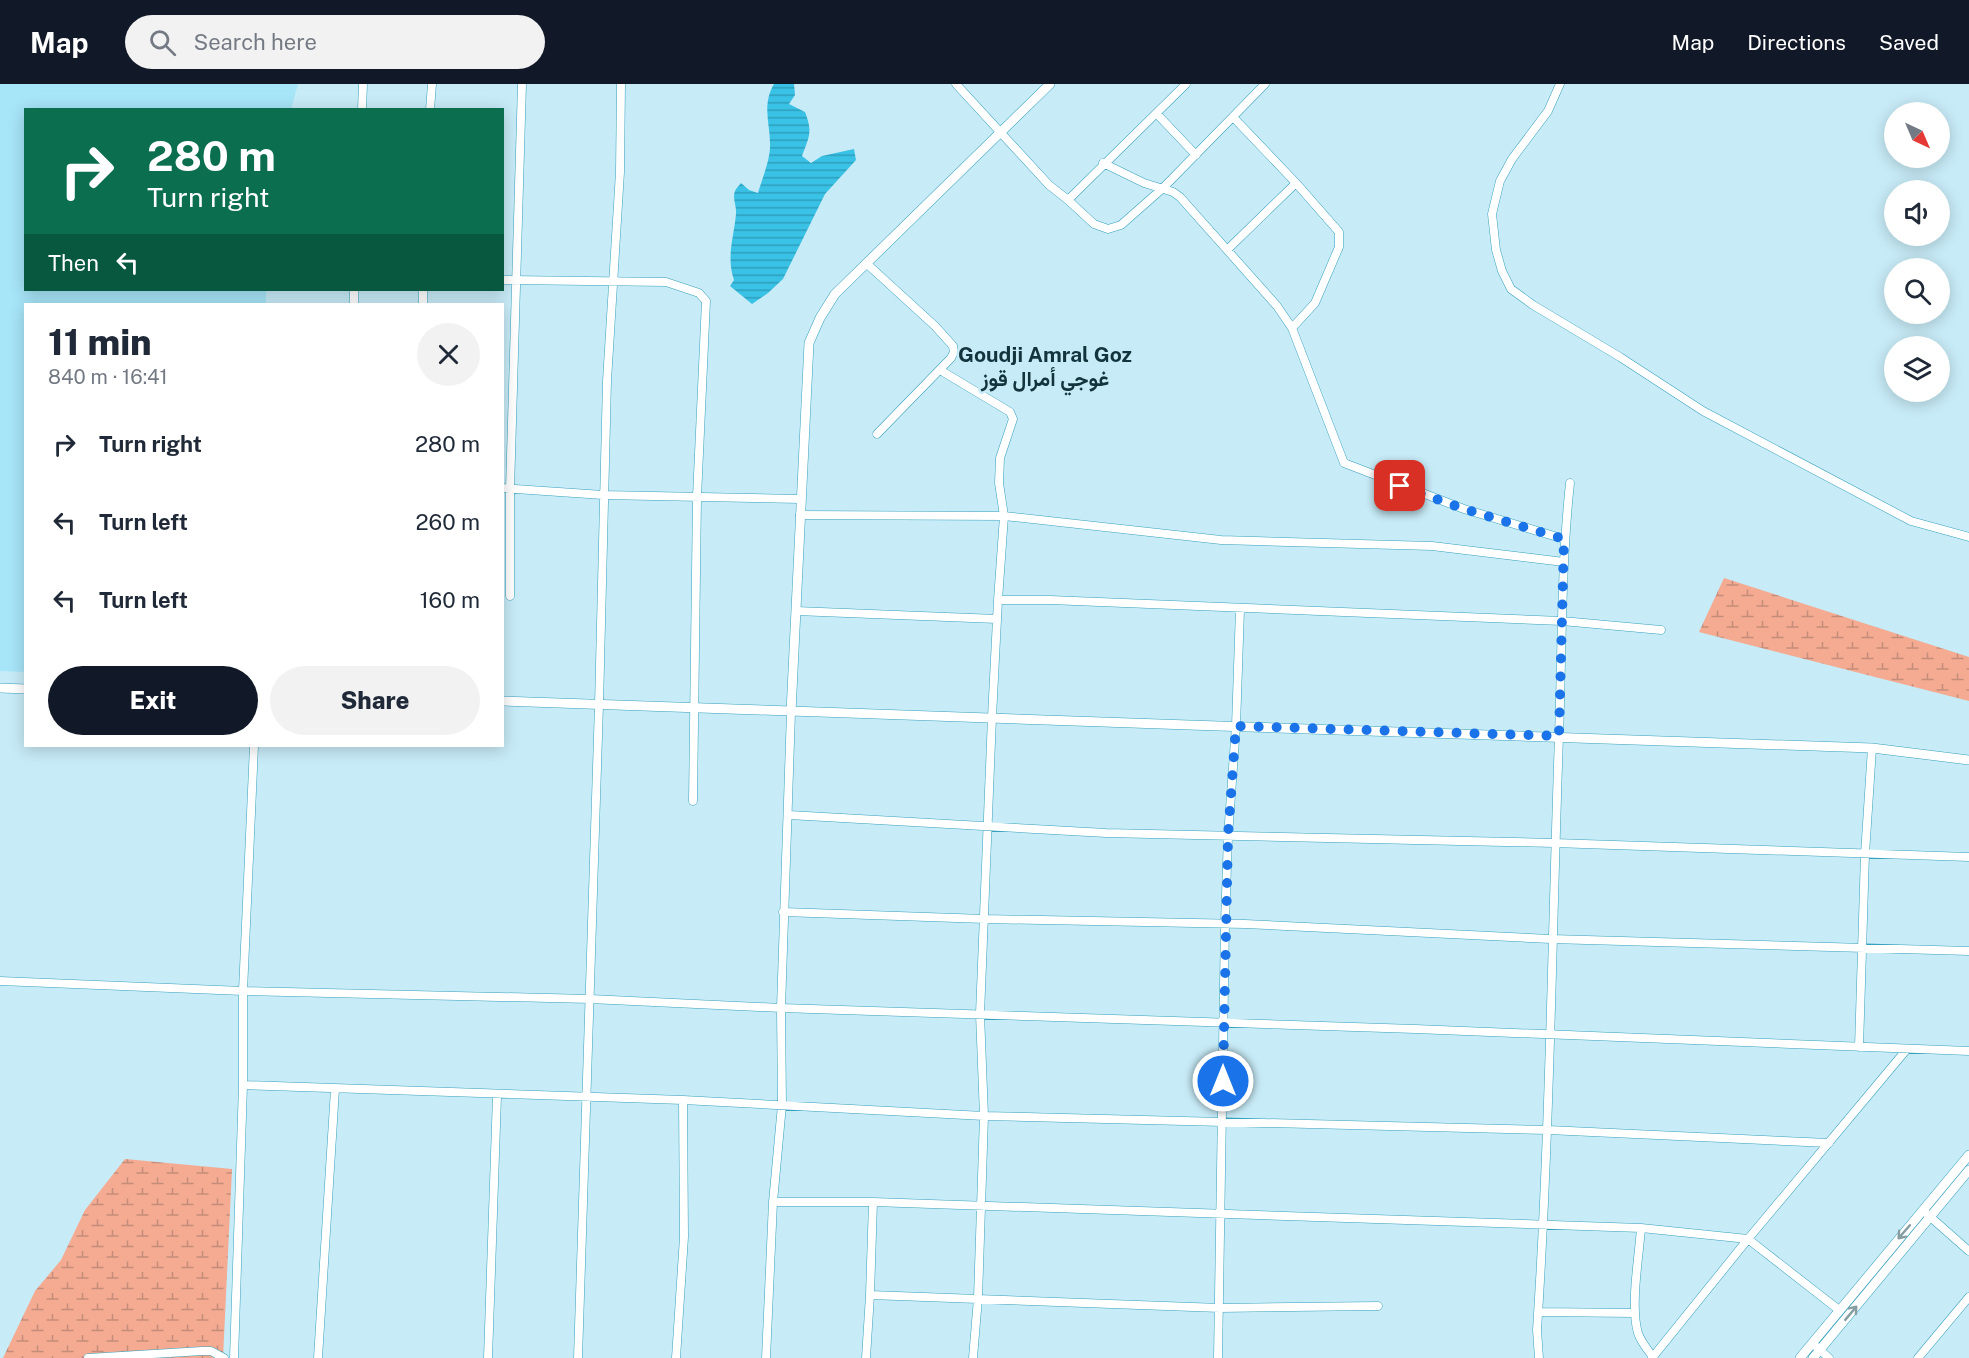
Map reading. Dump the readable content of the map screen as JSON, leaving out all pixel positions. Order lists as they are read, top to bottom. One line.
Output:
{"districts":["Goudji Amral Goz غوجي أمرال قوز"],"north":"bottom right","page":{"header":"Map","search":"Search here","nav":["Map","Directions","Saved"],"turn":["280 m","Turn right"],"then":"Then","heading":["11 min","840 m · 16:41"],"list":[{"name":"Turn right","value":"280 m"},{"name":"Turn left","value":"260 m"},{"name":"Turn left","value":"160 m"}],"buttons":["Exit","Share"]}}
